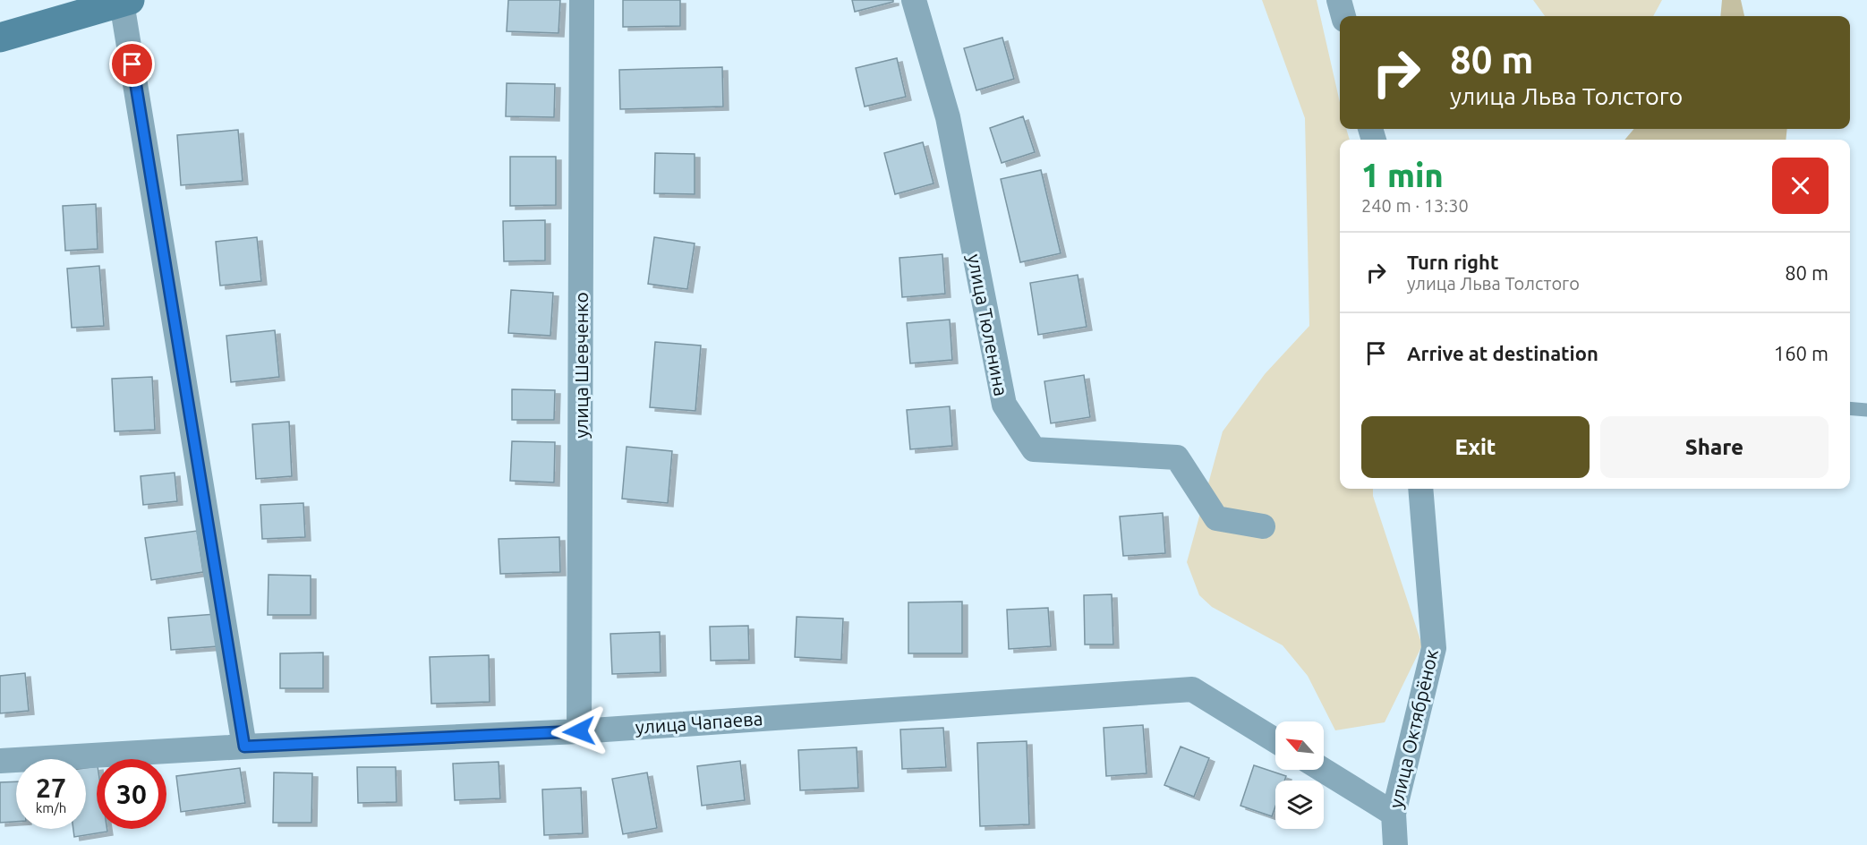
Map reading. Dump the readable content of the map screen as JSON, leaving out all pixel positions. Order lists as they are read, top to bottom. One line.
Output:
{"streets":{"street":["улица Тюленина","улица Шевченко","улица Чапаева","улица Октябрёнок"]},"crossings":[["улица Шевченко","улица Чапаева"]],"north":"top left","page":{"turn":["80 m","улица Льва Толстого"],"heading":["1 min","240 m · 13:30"],"list":[{"name":"Turn right","note":"улица Льва Толстого","value":"80 m"},{"name":"Arrive at destination","value":"160 m"}],"buttons":["Exit","Share"],"speed":"27 km/h","limit":"30"}}
